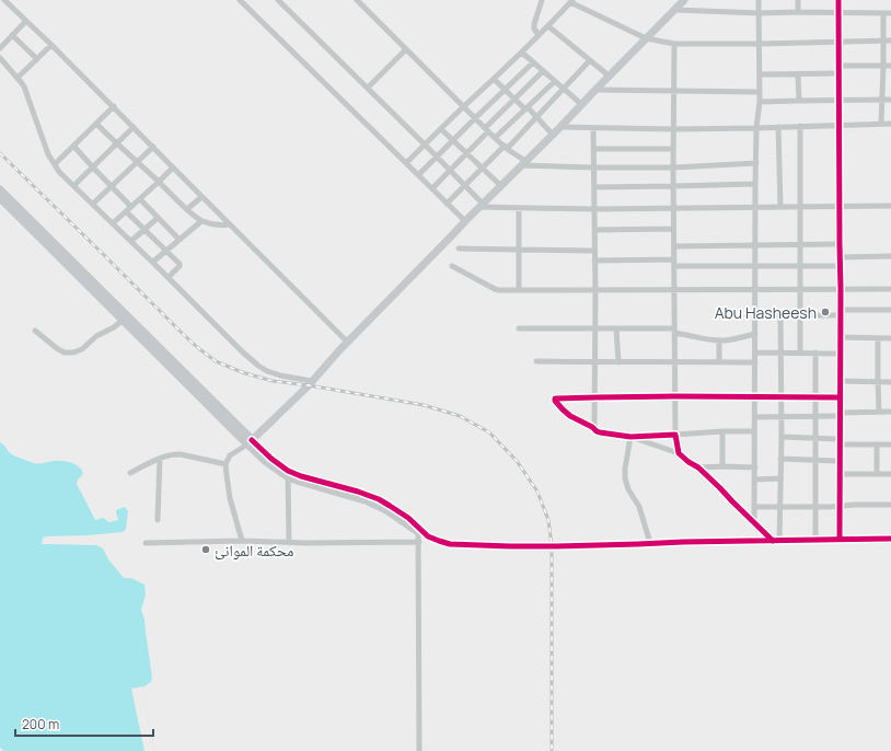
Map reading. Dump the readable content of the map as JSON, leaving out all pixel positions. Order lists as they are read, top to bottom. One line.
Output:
{"places":["Abu Hasheesh","محكمة الموانئ"],"scale_bar":"200 m"}
